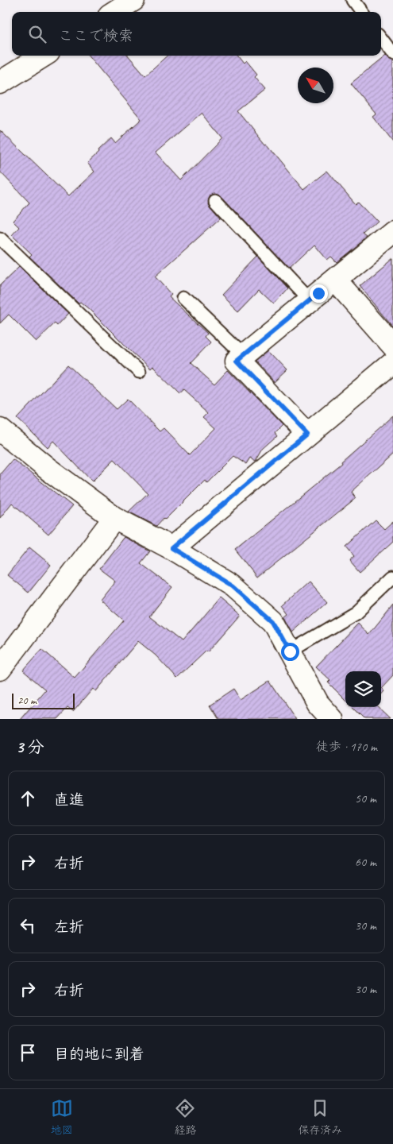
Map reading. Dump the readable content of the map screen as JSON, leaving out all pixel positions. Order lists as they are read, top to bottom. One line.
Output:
{"scale_bar":"20 m","north":"top left","page":{"search":"ここで検索","scale":"20 m","heading":["3 分","徒歩 · 170 m"],"list":[["直進","50 m"],["右折","60 m"],["左折","30 m"],["右折","30 m"],"目的地に到着"],"nav":["地図","経路","保存済み"]}}
